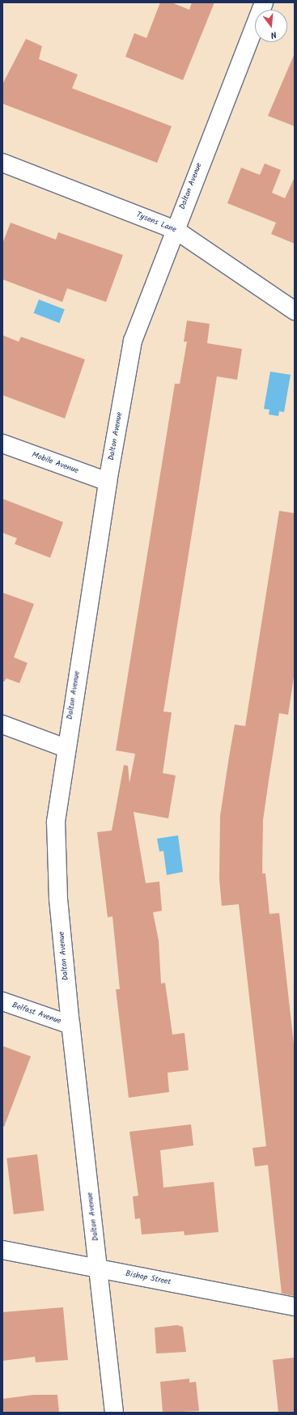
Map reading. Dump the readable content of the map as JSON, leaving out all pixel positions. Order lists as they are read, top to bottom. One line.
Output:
{"streets":{"street":["Dalton Avenue","Tysens Lane","Mobile Avenue","Belfast Avenue","Bishop Street"]},"crossings":[["Dalton Avenue","Tysens Lane"],["Dalton Avenue","Mobile Avenue"],["Dalton Avenue","Belfast Avenue"],["Dalton Avenue","Bishop Street"]],"north":"bottom"}
